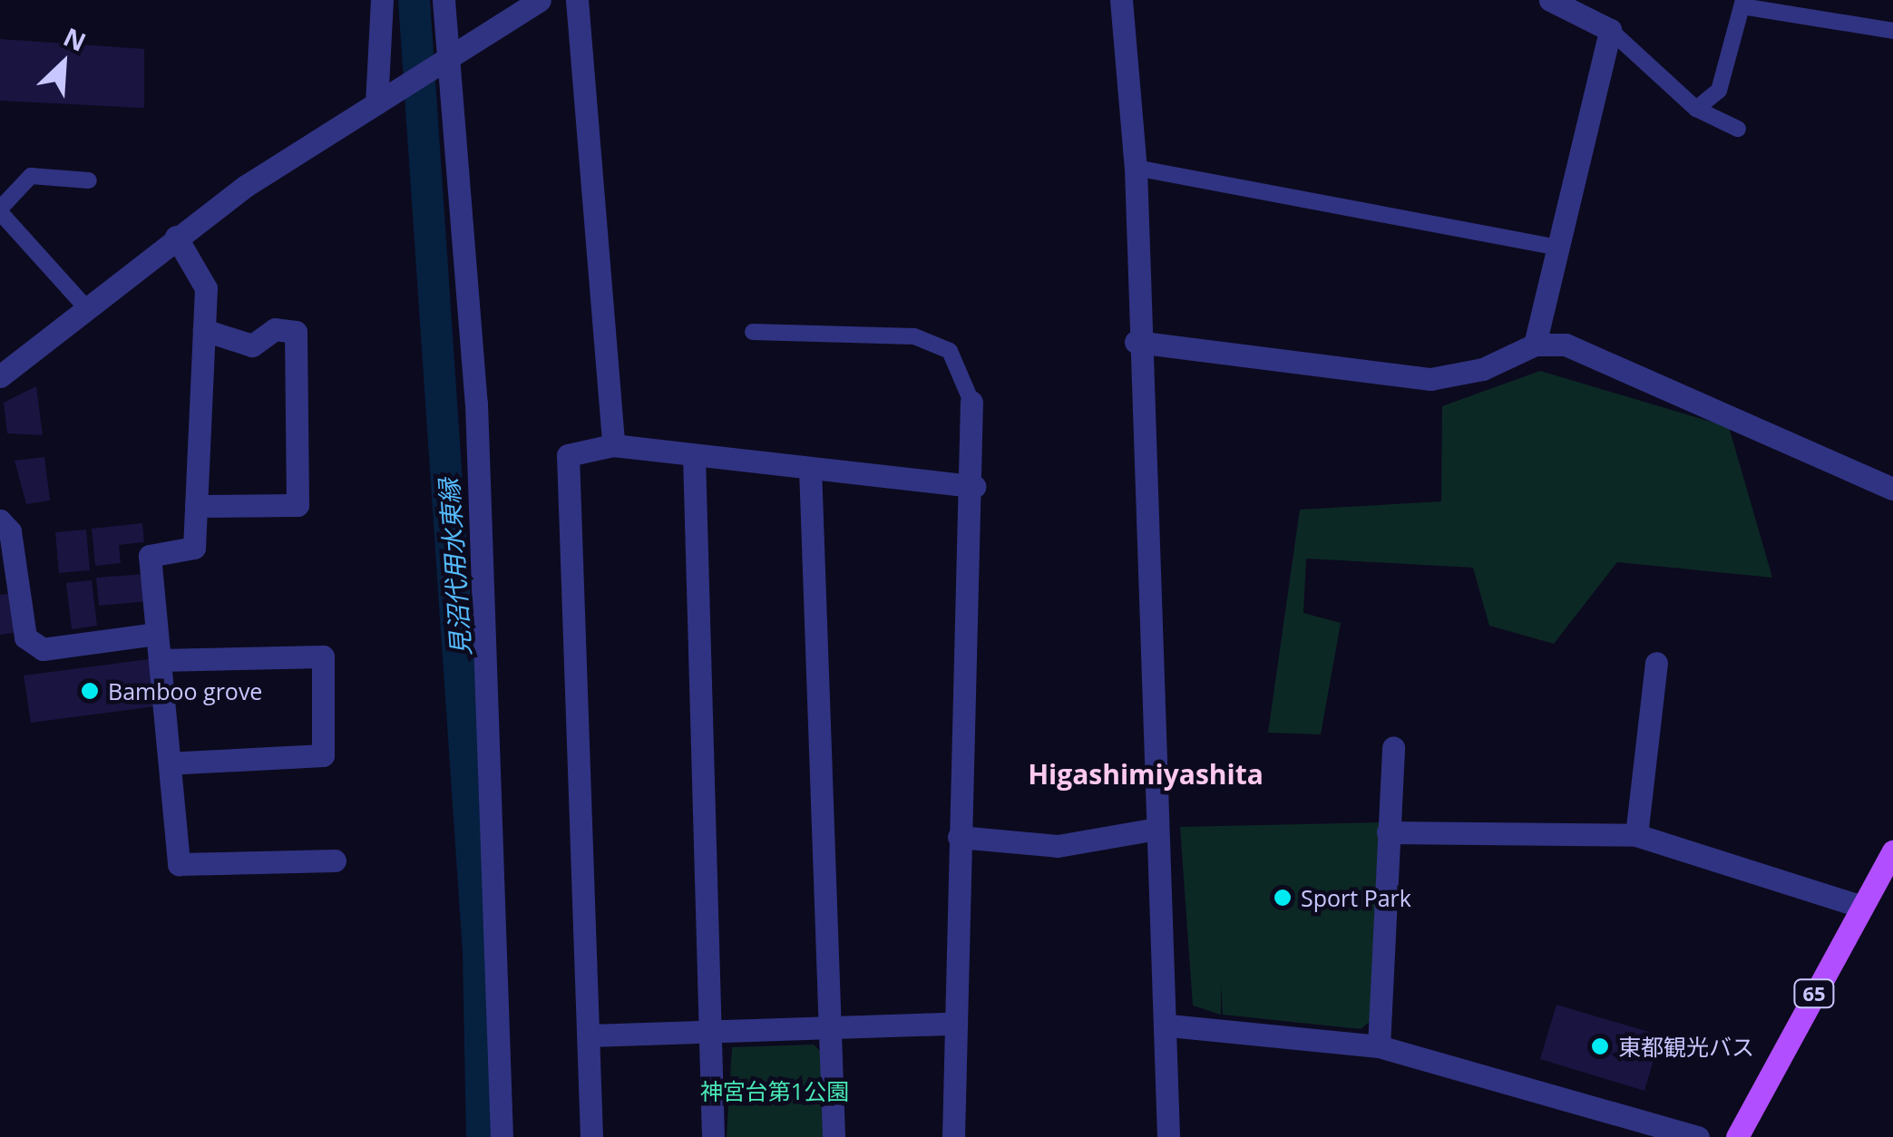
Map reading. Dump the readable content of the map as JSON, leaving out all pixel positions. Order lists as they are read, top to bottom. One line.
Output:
{"streets":{"main road":["65"]},"districts":["Higashimiyashita"],"water":["見沼代用水東縁"],"parks":["神宮台第1公園"],"places":["Bamboo grove","Sport Park","東都観光バス"],"north":"top right"}
